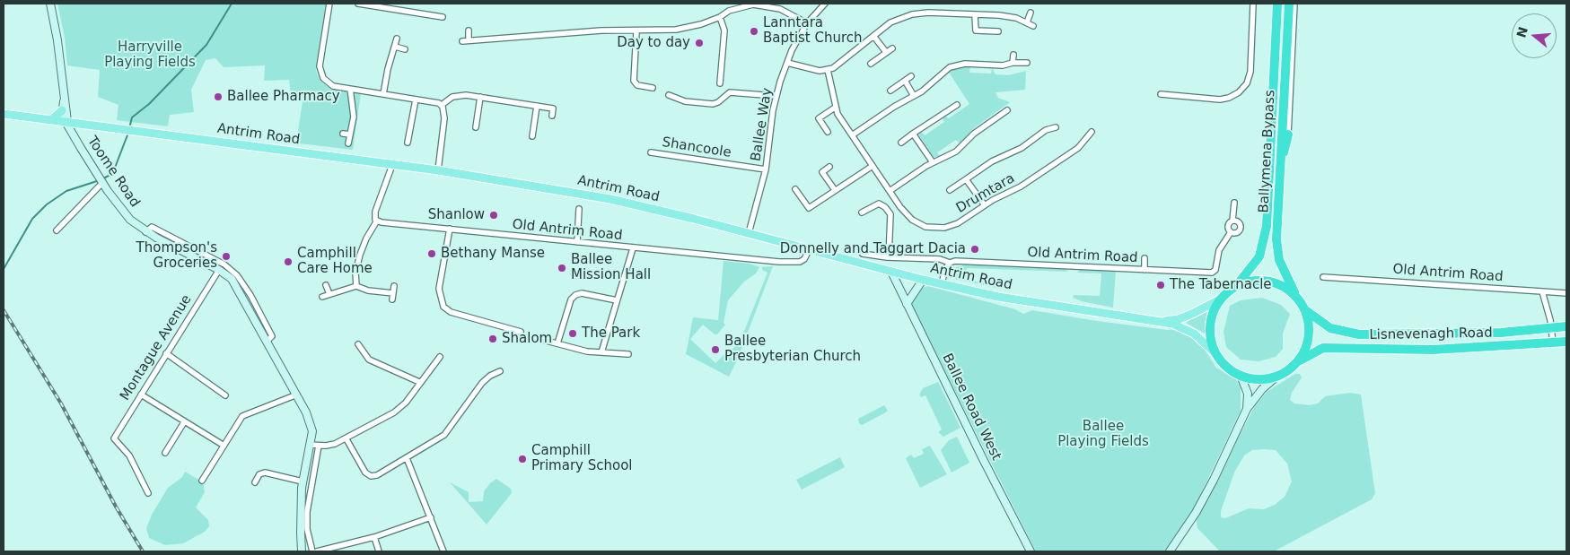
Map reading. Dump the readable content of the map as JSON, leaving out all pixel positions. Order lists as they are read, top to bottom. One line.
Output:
{"streets":{"highway":["Ballymena Bypass","Lisnevenagh Road"],"main road":["Antrim Road"],"street":["Ballee Way","Shancoole","Toome Road","Drumtara","Old Antrim Road","Montague Avenue","Ballee Road West"]},"crossings":[["Ballee Way","Antrim Road"],["Ballee Way","Shancoole"],["Antrim Road","Ballymena Bypass"],["Antrim Road","Toome Road"],["Antrim Road","Old Antrim Road"],["Antrim Road","Lisnevenagh Road"],["Antrim Road","Ballee Road West"],["Ballymena Bypass","Lisnevenagh Road"],["Toome Road","Montague Avenue"]],"parks":["Harryville Playing Fields","Ballee Playing Fields"],"places":["Lanntara Baptist Church","Day to day","Ballee Pharmacy","Shanlow","Donnelly and Taggart Dacia","Bethany Manse","Thompson's Groceries","Camphill Care Home","Ballee Mission Hall","The Tabernacle","The Park","Shalom","Ballee Presbyterian Church","Camphill Primary School"],"north":"left"}
